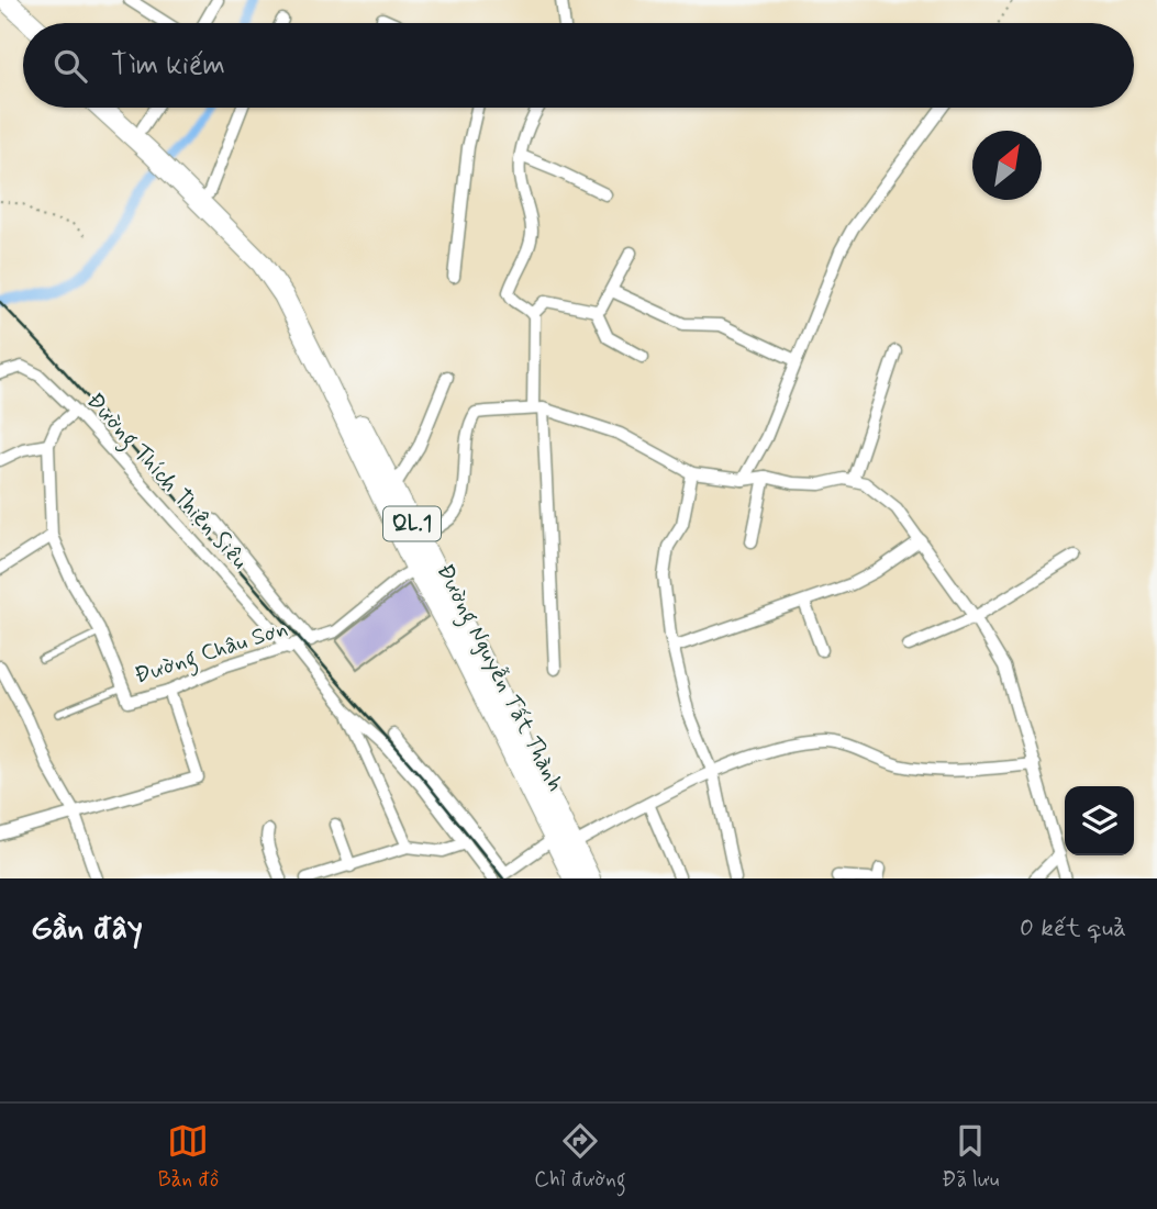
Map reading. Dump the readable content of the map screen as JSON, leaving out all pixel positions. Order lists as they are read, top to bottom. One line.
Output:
{"streets":{"main road":["QL.1","Đường Nguyễn Tất Thành"],"street":["Đường Thích Thiện Siêu","Đường Châu Sơn"]},"crossings":[["Đường Thích Thiện Siêu","Đường Châu Sơn"],["Đường Châu Sơn","Đường Nguyễn Tất Thành"]],"north":"top right","page":{"search":"Tìm kiếm","heading":["Gần đây","0 kết quả"],"nav":["Bản đồ","Chỉ đường","Đã lưu"]}}
